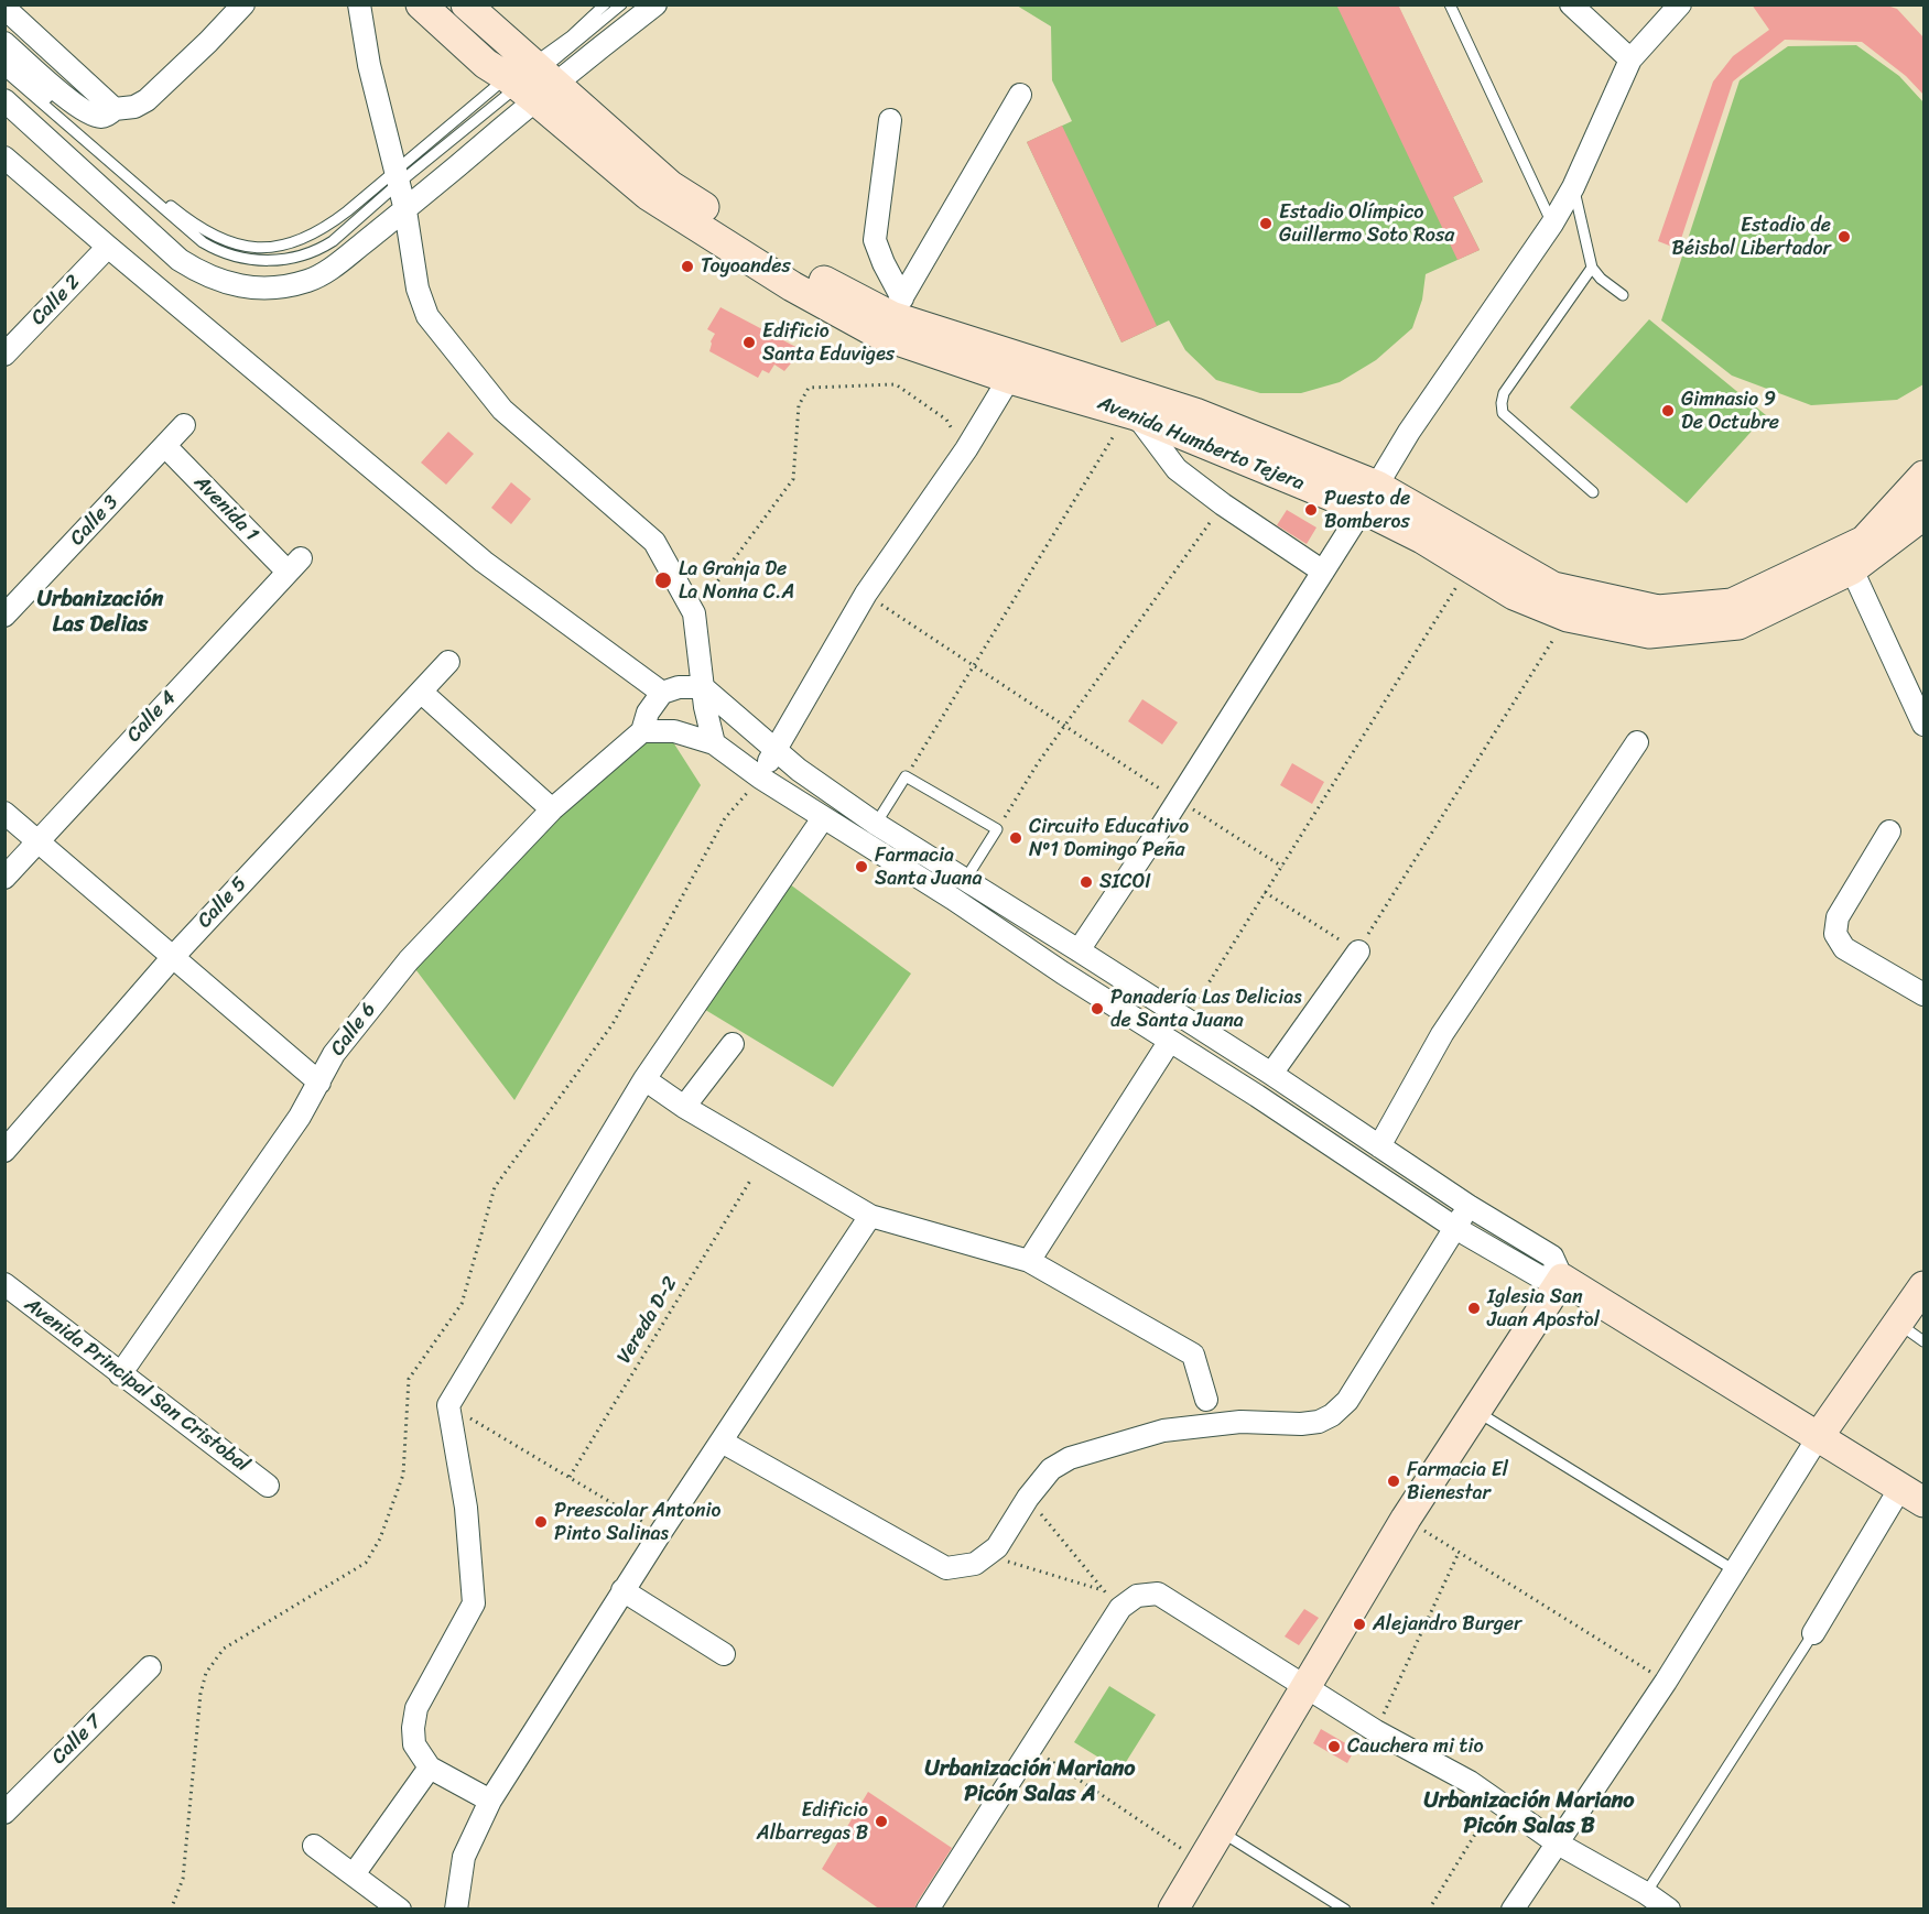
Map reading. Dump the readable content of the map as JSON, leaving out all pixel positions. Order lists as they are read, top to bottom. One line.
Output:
{"streets":{"street":["Calle 2","Avenida Humberto Tejera","Avenida 1","Calle 3","Calle 4","Calle 5","Calle 6","Avenida Principal San Cristobal","Calle 7"],"path":["Vereda D-2"]},"crossings":[["Avenida 1","Calle 3"],["Avenida 1","Calle 4"],["Calle 6","Avenida Principal San Cristobal"]],"districts":["Urbanización Las Delias","Urbanización Mariano Picón Salas A","Urbanización Mariano Picón Salas B"],"places":["Estadio Olímpico Guillermo Soto Rosa","Estadio de Béisbol Libertador","Toyoandes","Edificio Santa Eduviges","Gimnasio 9 De Octubre","Puesto de Bomberos","La Granja De La Nonna C.A","Circuito Educativo Nº1 Domingo Peña","Farmacia Santa Juana","SICOI","Panadería Las Delicias de Santa Juana","Iglesia San Juan Apostol","Farmacia El Bienestar","Preescolar Antonio Pinto Salinas","Alejandro Burger","Cauchera mi tio","Edificio Albarregas B"]}
